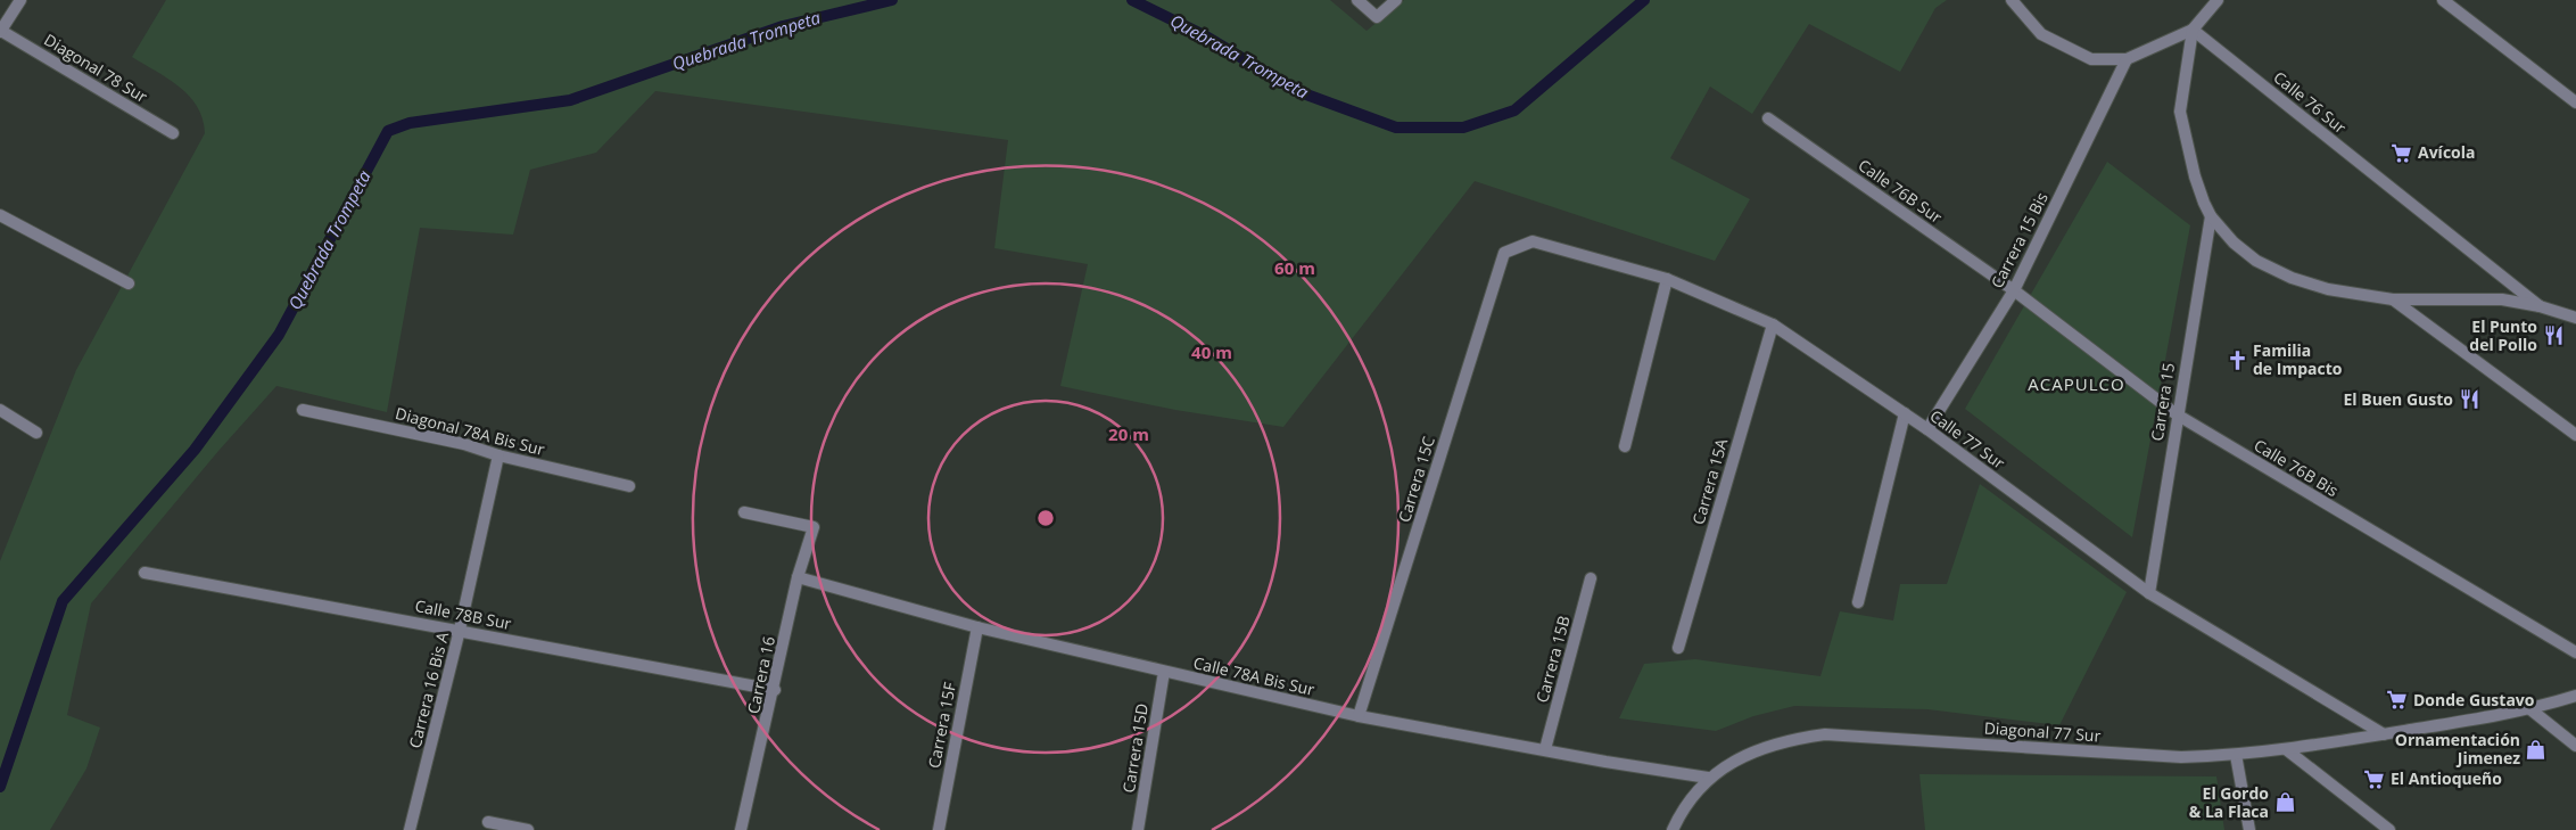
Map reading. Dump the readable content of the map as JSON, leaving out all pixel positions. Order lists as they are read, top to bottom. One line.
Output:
{"streets":{"street":["Diagonal 78 Sur","Calle 76 Sur","Calle 76B Sur","Carrera 15 Bis","Carrera 15","Diagonal 78A Bis Sur","Calle 77 Sur","Calle 76B Bis","Carrera 15C","Carrera 15A","Calle 78B Sur","Carrera 15B","Carrera 16","Calle 78A Bis Sur","Carrera 16 Bis A","Carrera 15F","Diagonal 77 Sur","Carrera 15D"]},"crossings":[["Calle 76B Sur","Carrera 15 Bis"],["Calle 76B Sur","Calle 76B Bis"],["Carrera 15 Bis","Calle 77 Sur"],["Carrera 15 Bis","Calle 76B Bis"],["Carrera 15","Calle 77 Sur"],["Carrera 15","Calle 76B Bis"],["Diagonal 78A Bis Sur","Carrera 16 Bis A"],["Calle 77 Sur","Carrera 15C"],["Calle 77 Sur","Carrera 15A"],["Calle 77 Sur","Diagonal 77 Sur"],["Carrera 15C","Calle 78A Bis Sur"],["Calle 78B Sur","Carrera 16"],["Calle 78B Sur","Carrera 16 Bis A"],["Carrera 15B","Calle 78A Bis Sur"],["Carrera 16","Calle 78A Bis Sur"],["Calle 78A Bis Sur","Carrera 15F"],["Calle 78A Bis Sur","Diagonal 77 Sur"],["Calle 78A Bis Sur","Carrera 15D"]],"districts":["ACAPULCO"],"water":["Quebrada Trompeta"],"places":{"supermarket":["Avícola","Donde Gustavo","El Antioqueño"],"restaurant":["El Punto del Pollo","El Buen Gusto"],"church":["Familia de Impacto"],"shop":["Ornamentación Jimenez","El Gordo & La Flaca"]},"rings":["60 m","40 m","20 m"]}
